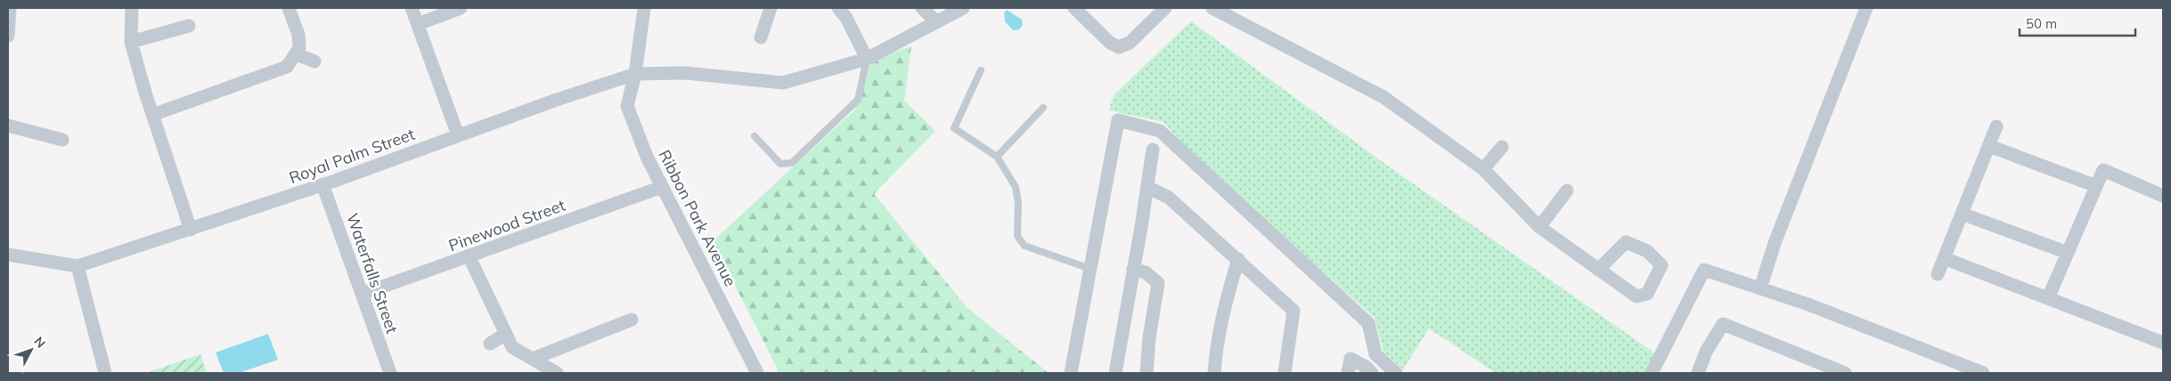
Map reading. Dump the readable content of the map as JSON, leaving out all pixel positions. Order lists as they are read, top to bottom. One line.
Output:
{"streets":{"street":["Royal Palm Street","Ribbon Park Avenue","Pinewood Street","Waterfalls Street"]},"crossings":[["Royal Palm Street","Ribbon Park Avenue"],["Royal Palm Street","Waterfalls Street"],["Ribbon Park Avenue","Pinewood Street"],["Pinewood Street","Waterfalls Street"]],"scale_bar":"50 m","north":"top right"}
